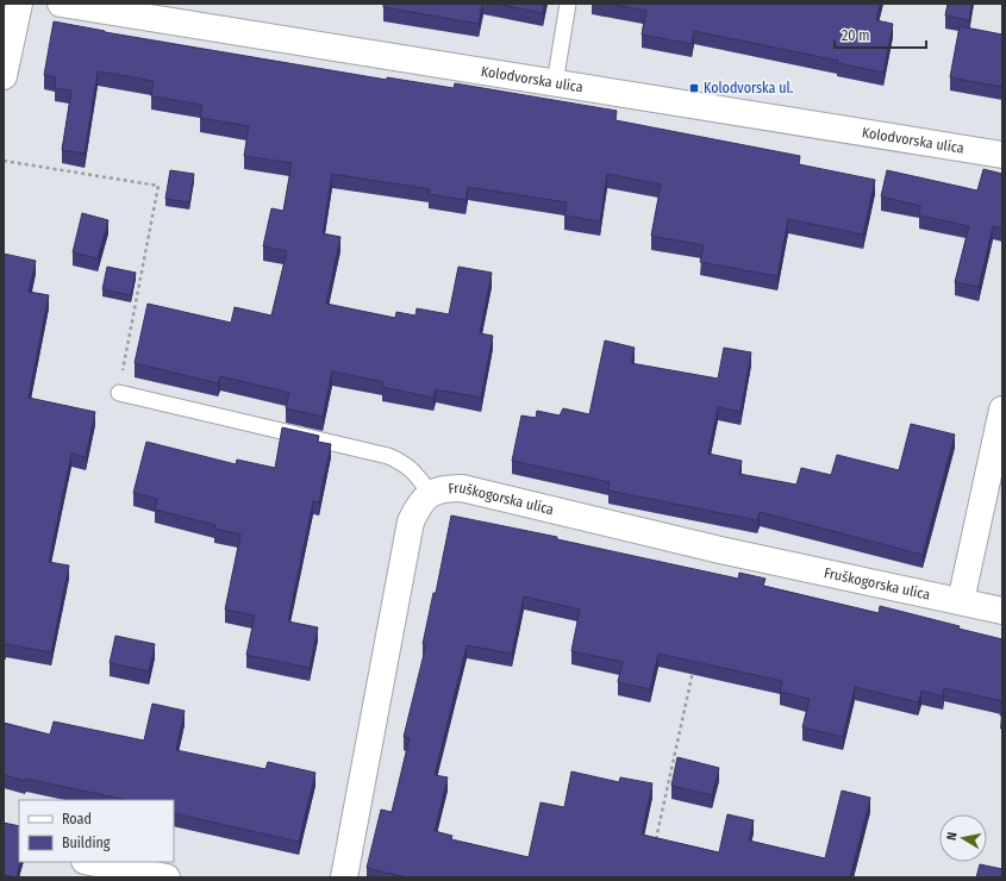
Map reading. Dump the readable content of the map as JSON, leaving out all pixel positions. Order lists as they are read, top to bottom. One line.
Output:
{"streets":{"street":["Kolodvorska ulica","Fruškogorska ulica"]},"places":{"transit":["Kolodvorska ul."]},"legend":["Road","Building"],"scale_bar":"20 m","north":"left"}
